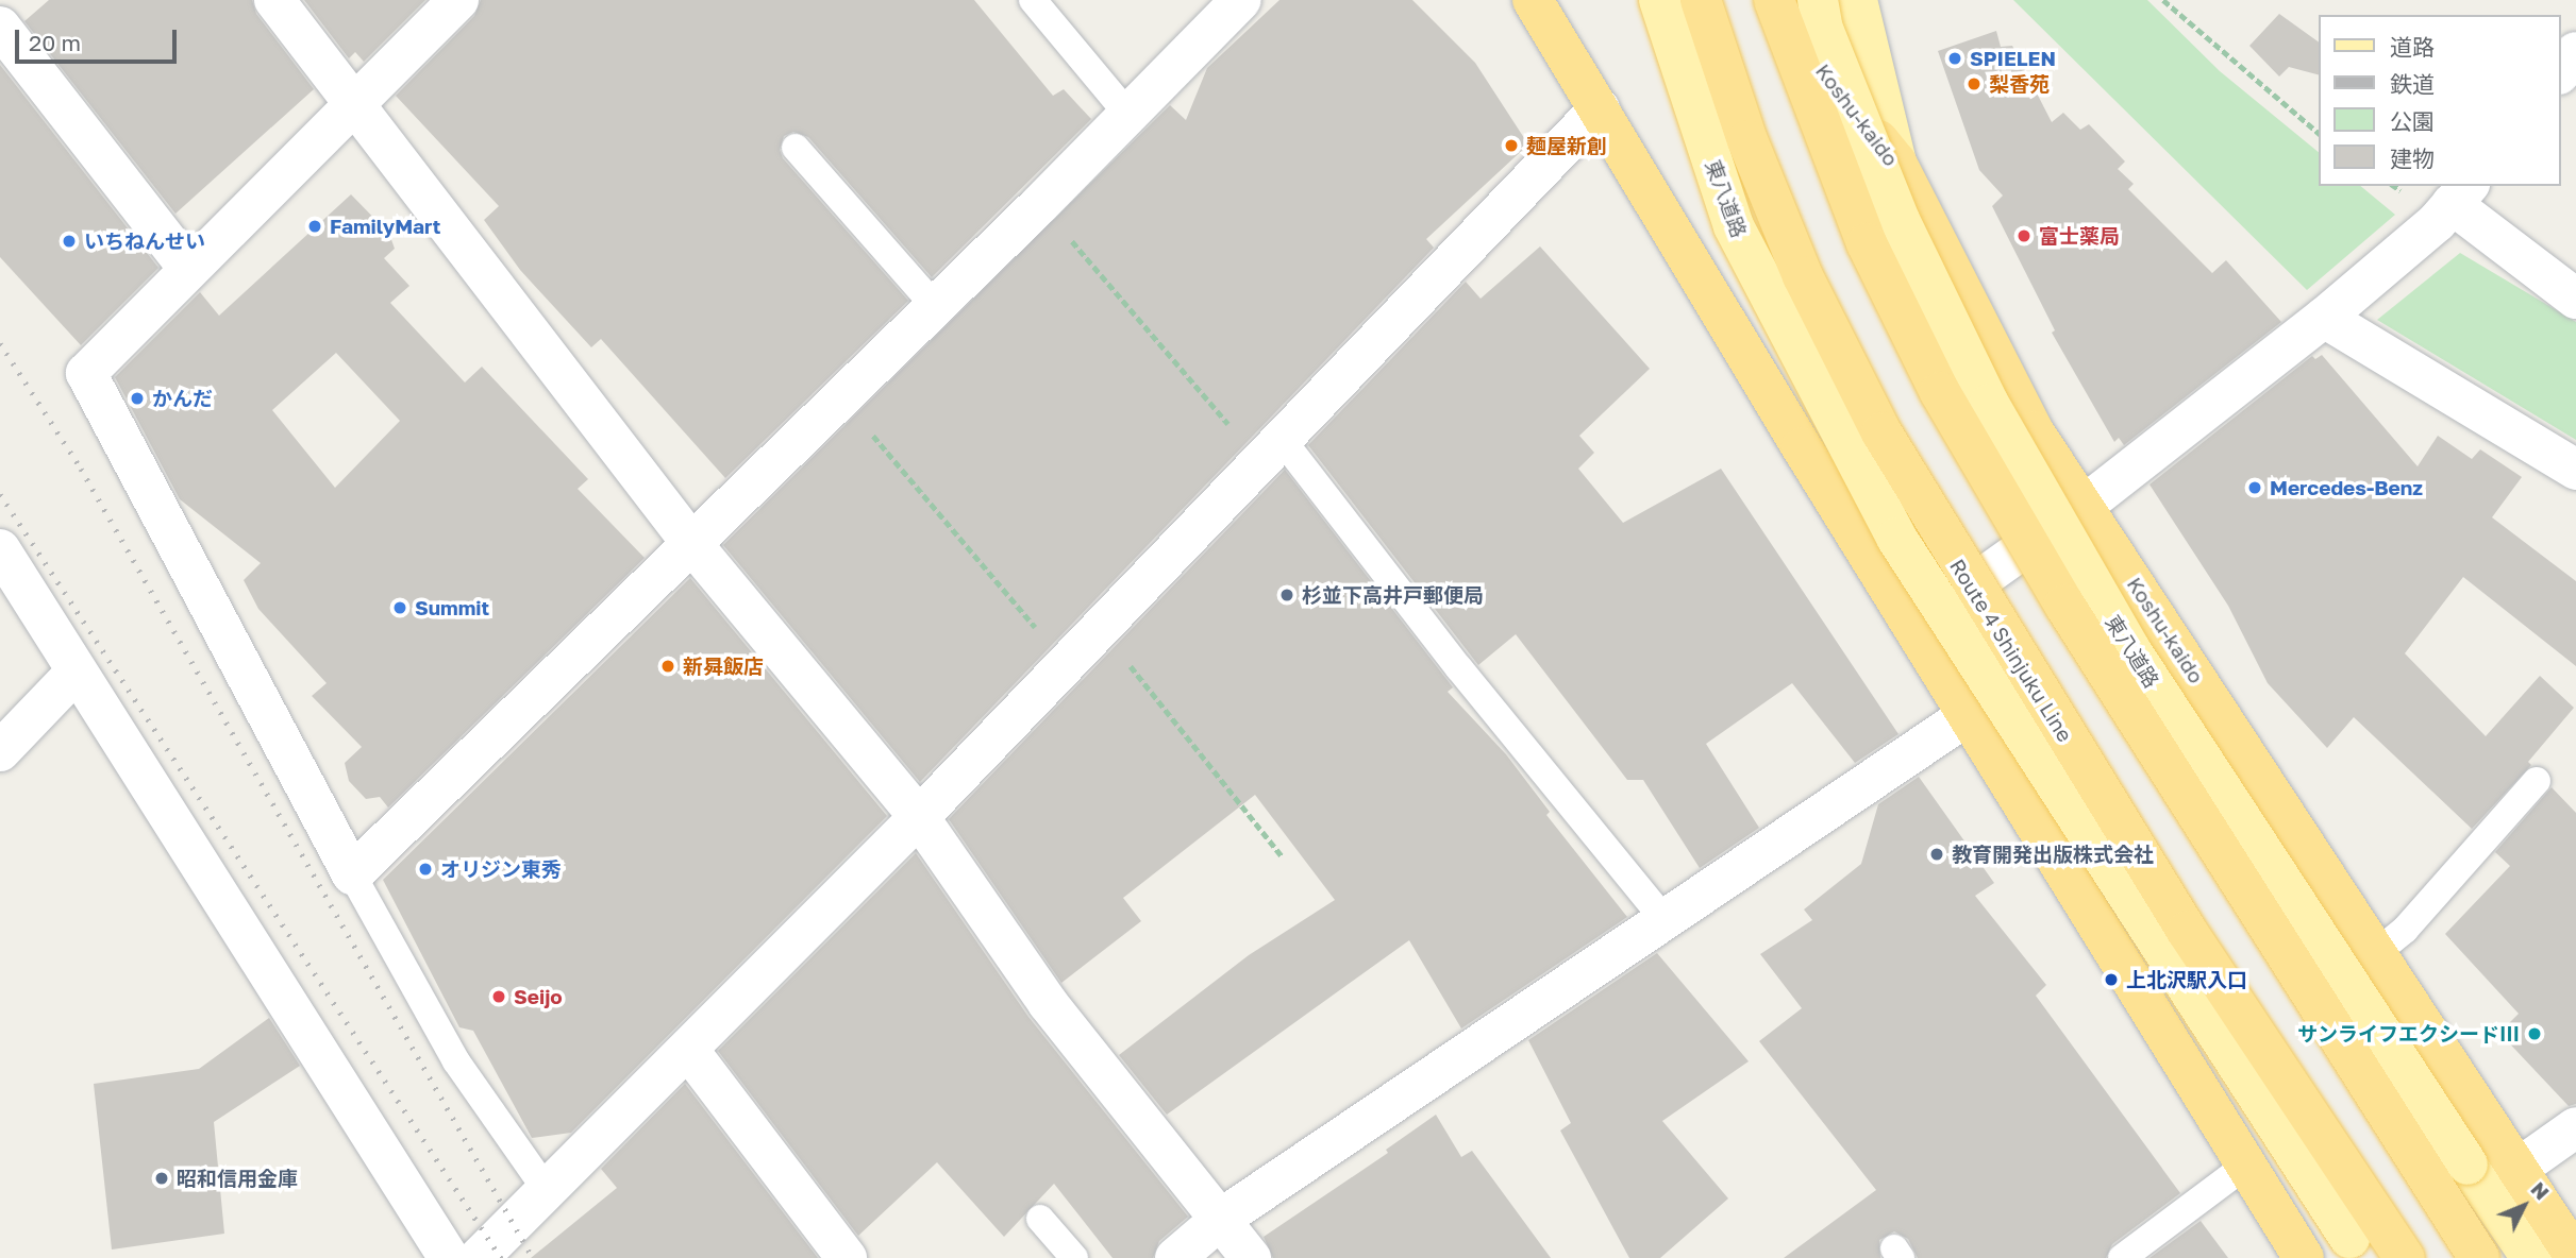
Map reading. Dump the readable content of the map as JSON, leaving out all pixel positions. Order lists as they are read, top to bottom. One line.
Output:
{"streets":{"highway":["Koshu-kaido","Route 4 Shinjuku Line"],"main road":["東八道路"]},"places":["SPIELEN","梨香苑","麺屋新創","FamilyMart","富士薬局","いちねんせい","かんだ","Mercedes-Benz","杉並下高井戸郵便局","Summit","新曻飯店","教育開発出版株式会社","オリジン東秀","上北沢駅入口","Seijo","サンライフエクシードⅢ","昭和信用金庫"],"legend":["道路","鉄道","公園","建物"],"scale_bar":"20 m","north":"top right"}
